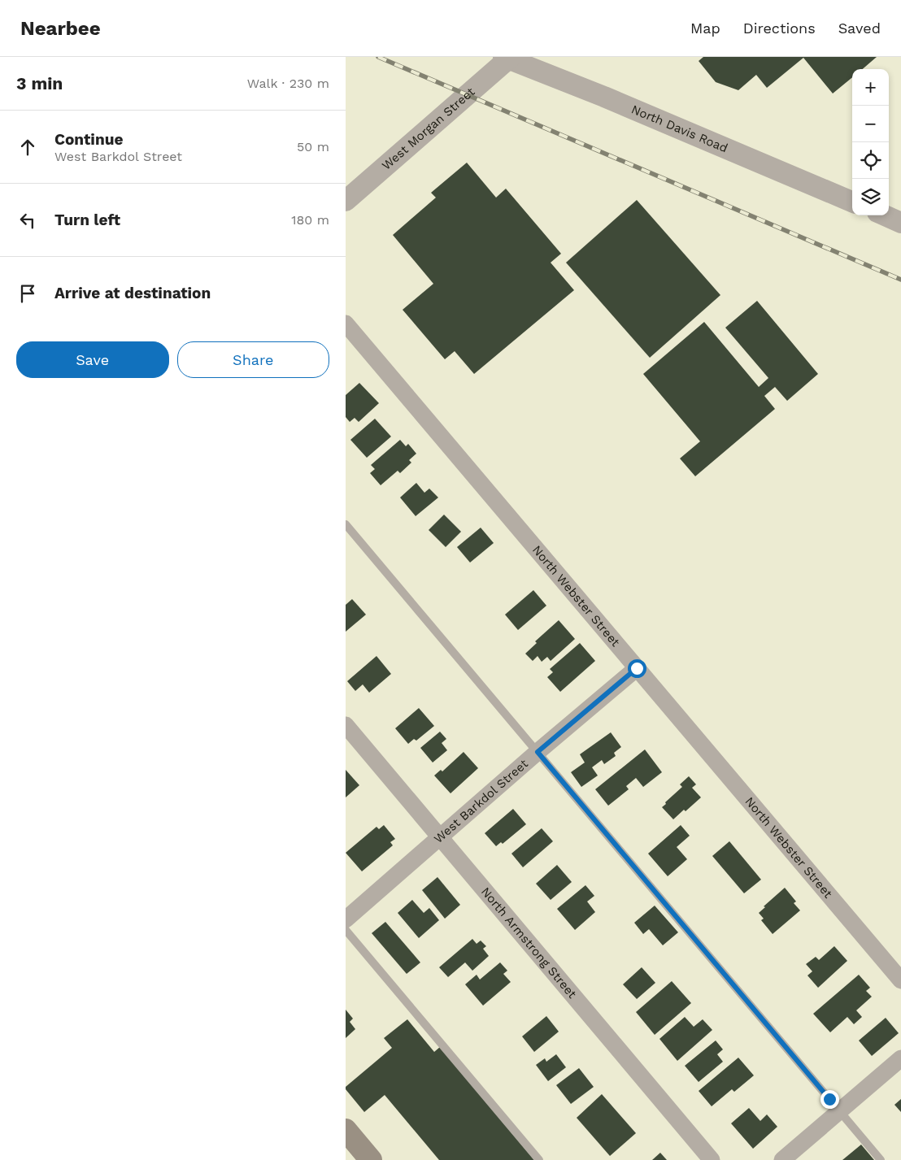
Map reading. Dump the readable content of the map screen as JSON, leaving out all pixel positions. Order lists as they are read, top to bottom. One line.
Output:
{"streets":{"street":["North Davis Road","West Morgan Street","North Webster Street","West Barkdol Street","North Armstrong Street"]},"crossings":[["North Davis Road","West Morgan Street"],["North Webster Street","West Barkdol Street"],["West Barkdol Street","North Armstrong Street"]],"page":{"header":"Nearbee","nav":["Map","Directions","Saved"],"heading":["3 min","Walk · 230 m"],"map_buttons":["+","−"],"list":[["Continue","West Barkdol Street","50 m"],["Turn left","180 m"],"Arrive at destination"],"buttons":["Save","Share"]}}
